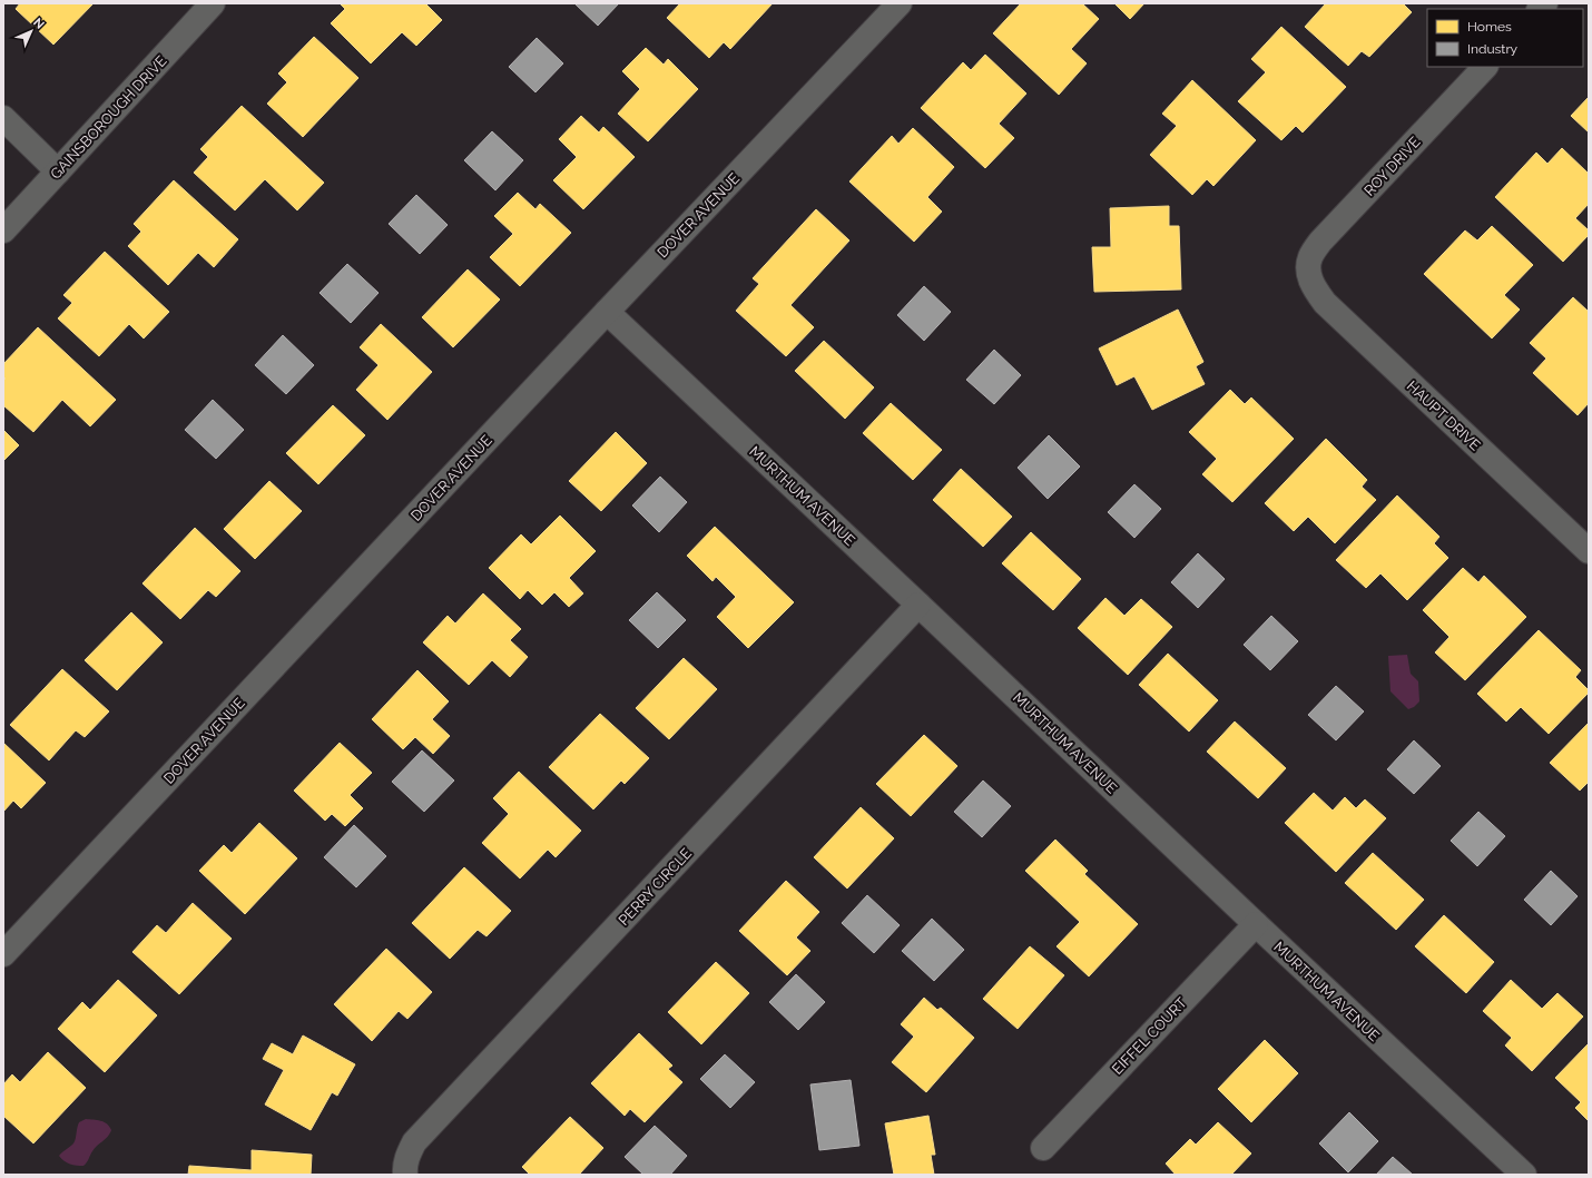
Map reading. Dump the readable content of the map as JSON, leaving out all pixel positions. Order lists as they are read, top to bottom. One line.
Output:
{"streets":{"street":["GAINSBOROUGH DRIVE","ROY DRIVE","DOVER AVENUE","HAUPT DRIVE","MURTHUM AVENUE","PERRY CIRCLE","EIFFEL COURT"]},"crossings":[["ROY DRIVE","HAUPT DRIVE"],["DOVER AVENUE","MURTHUM AVENUE"],["MURTHUM AVENUE","PERRY CIRCLE"],["MURTHUM AVENUE","EIFFEL COURT"]],"legend":["Homes","Industry"],"north":"top right"}
